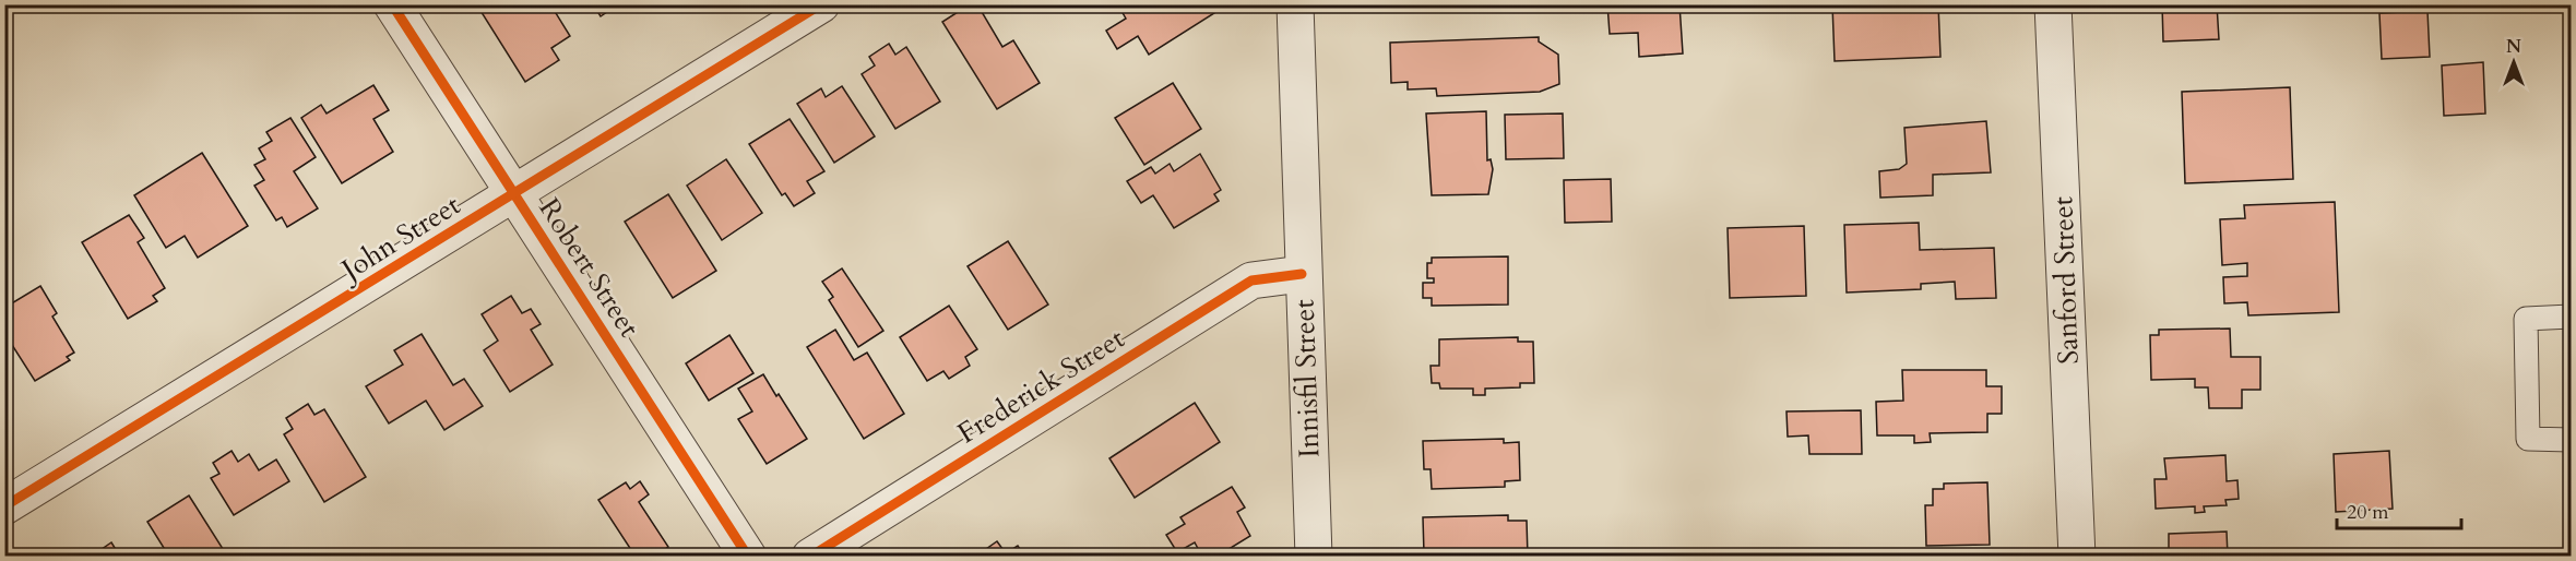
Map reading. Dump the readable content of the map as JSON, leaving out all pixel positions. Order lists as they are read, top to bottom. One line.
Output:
{"streets":{"street":["John Street","Robert Street","Sanford Street","Innisfil Street","Frederick Street"]},"crossings":[["John Street","Robert Street"],["Innisfil Street","Frederick Street"]],"scale_bar":"20 m","north":"top"}
